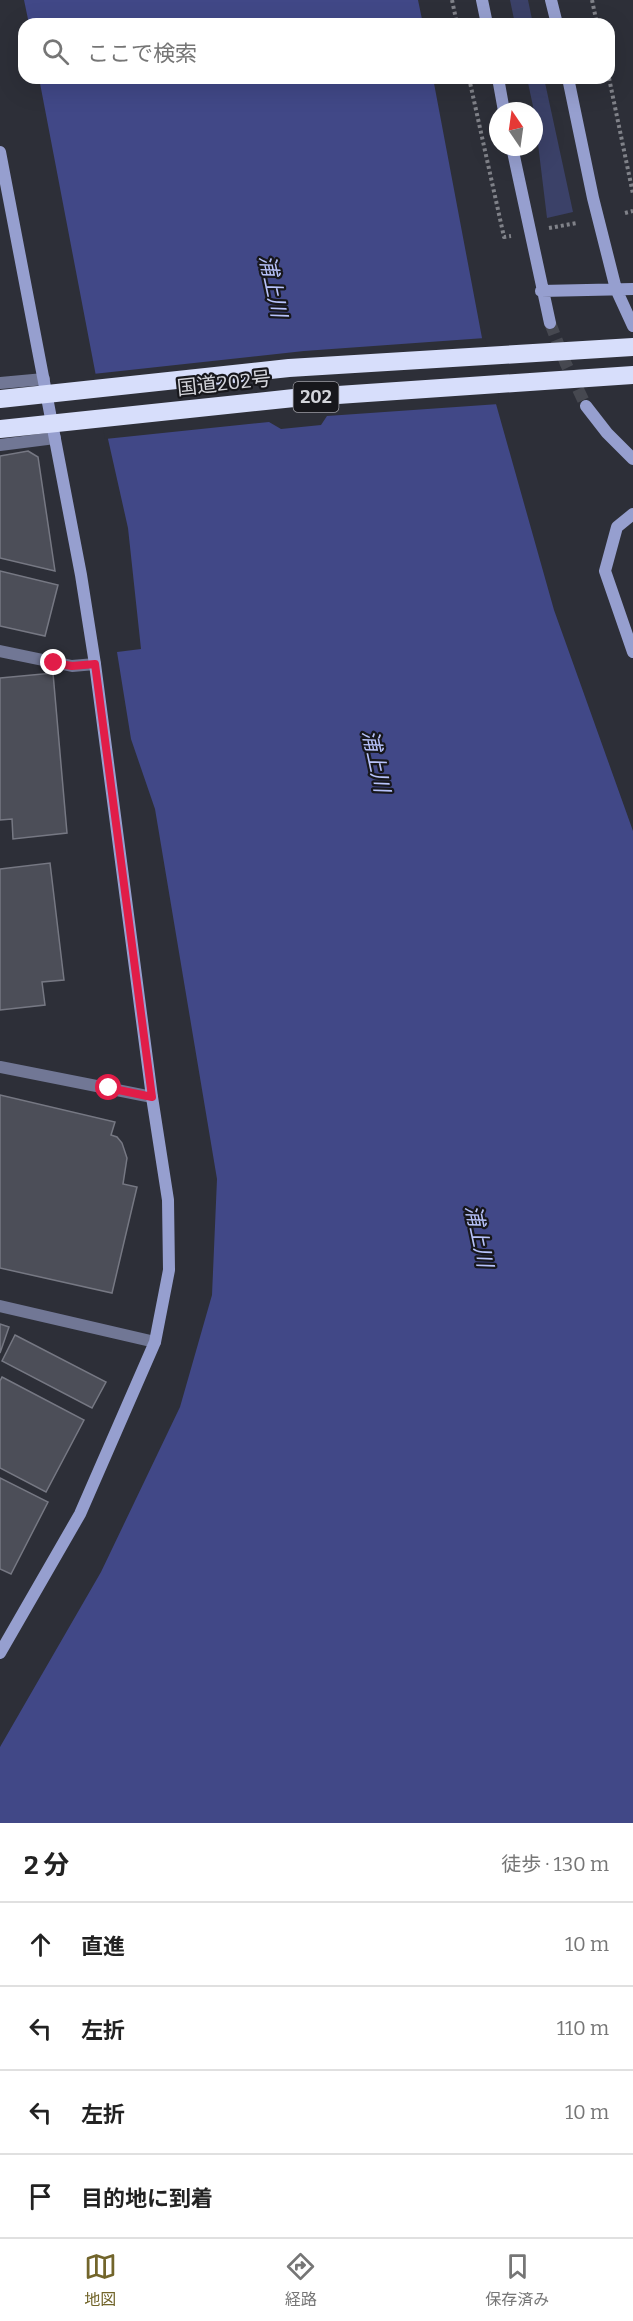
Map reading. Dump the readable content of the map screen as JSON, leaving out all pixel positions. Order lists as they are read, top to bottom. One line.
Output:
{"streets":{"highway":["国道202号","202"]},"water":["浦上川"],"north":"top","page":{"search":"ここで検索","heading":["2 分","徒歩 · 130 m"],"list":[["直進","10 m"],["左折","110 m"],["左折","10 m"],"目的地に到着"],"nav":["地図","経路","保存済み"]}}
